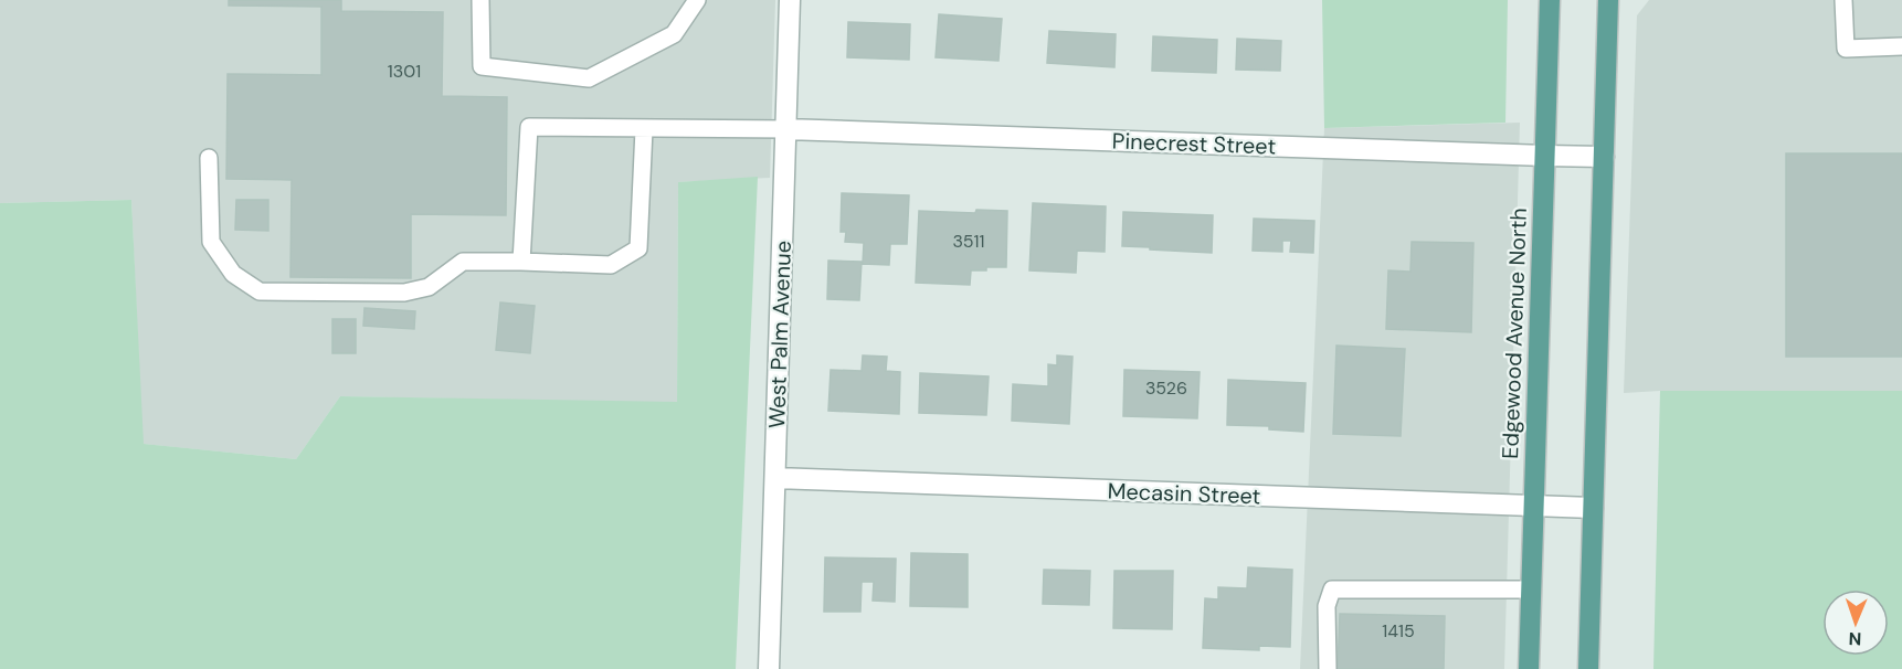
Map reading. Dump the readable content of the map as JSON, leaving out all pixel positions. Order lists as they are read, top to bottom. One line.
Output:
{"streets":{"main road":["Edgewood Avenue North"],"street":["Pinecrest Street","West Palm Avenue","Mecasin Street"]},"crossings":[["Pinecrest Street","Edgewood Avenue North"],["Pinecrest Street","West Palm Avenue"],["Edgewood Avenue North","Mecasin Street"],["West Palm Avenue","Mecasin Street"]],"house_numbers":["1301","3511","3526","1415"],"north":"bottom"}
